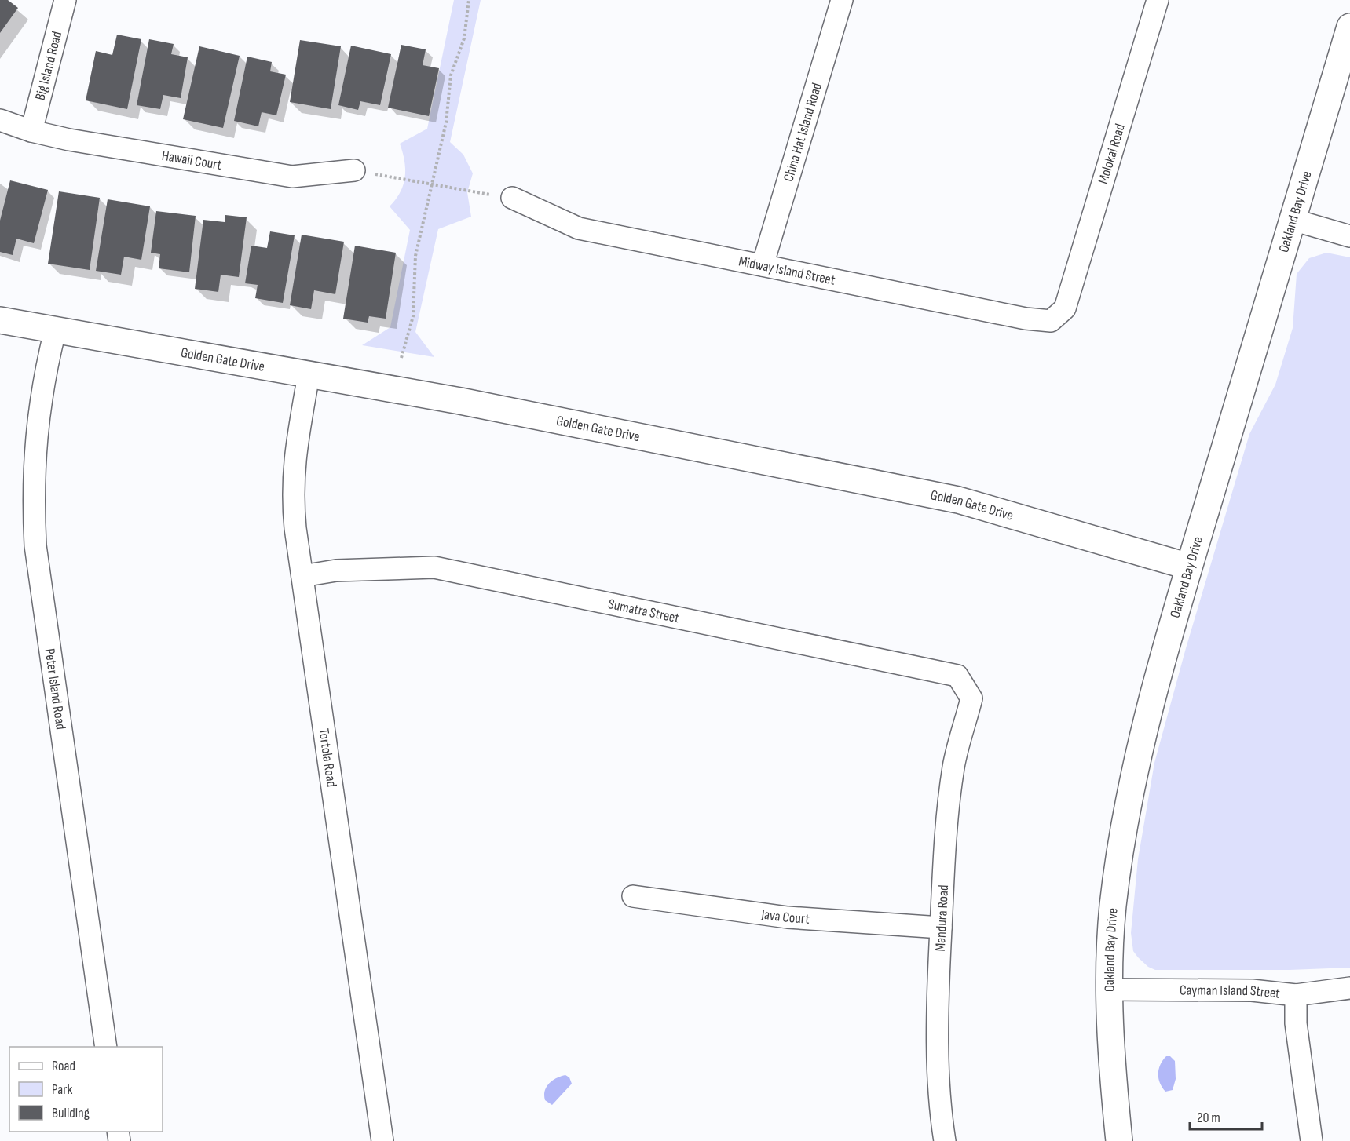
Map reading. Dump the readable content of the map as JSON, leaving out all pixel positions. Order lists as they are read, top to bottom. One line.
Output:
{"streets":{"street":["Big Island Road","China Hat Island Road","Molokai Road","Hawaii Court","Oakland Bay Drive","Midway Island Street","Golden Gate Drive","Sumatra Street","Peter Island Road","Tortola Road","Java Court","Mandura Road","Cayman Island Street"]},"crossings":[["Big Island Road","Hawaii Court"],["China Hat Island Road","Midway Island Street"],["Molokai Road","Midway Island Street"],["Oakland Bay Drive","Golden Gate Drive"],["Oakland Bay Drive","Cayman Island Street"],["Golden Gate Drive","Peter Island Road"],["Golden Gate Drive","Tortola Road"],["Sumatra Street","Tortola Road"],["Sumatra Street","Mandura Road"],["Java Court","Mandura Road"]],"legend":["Road","Park","Building"],"scale_bar":"20 m"}
